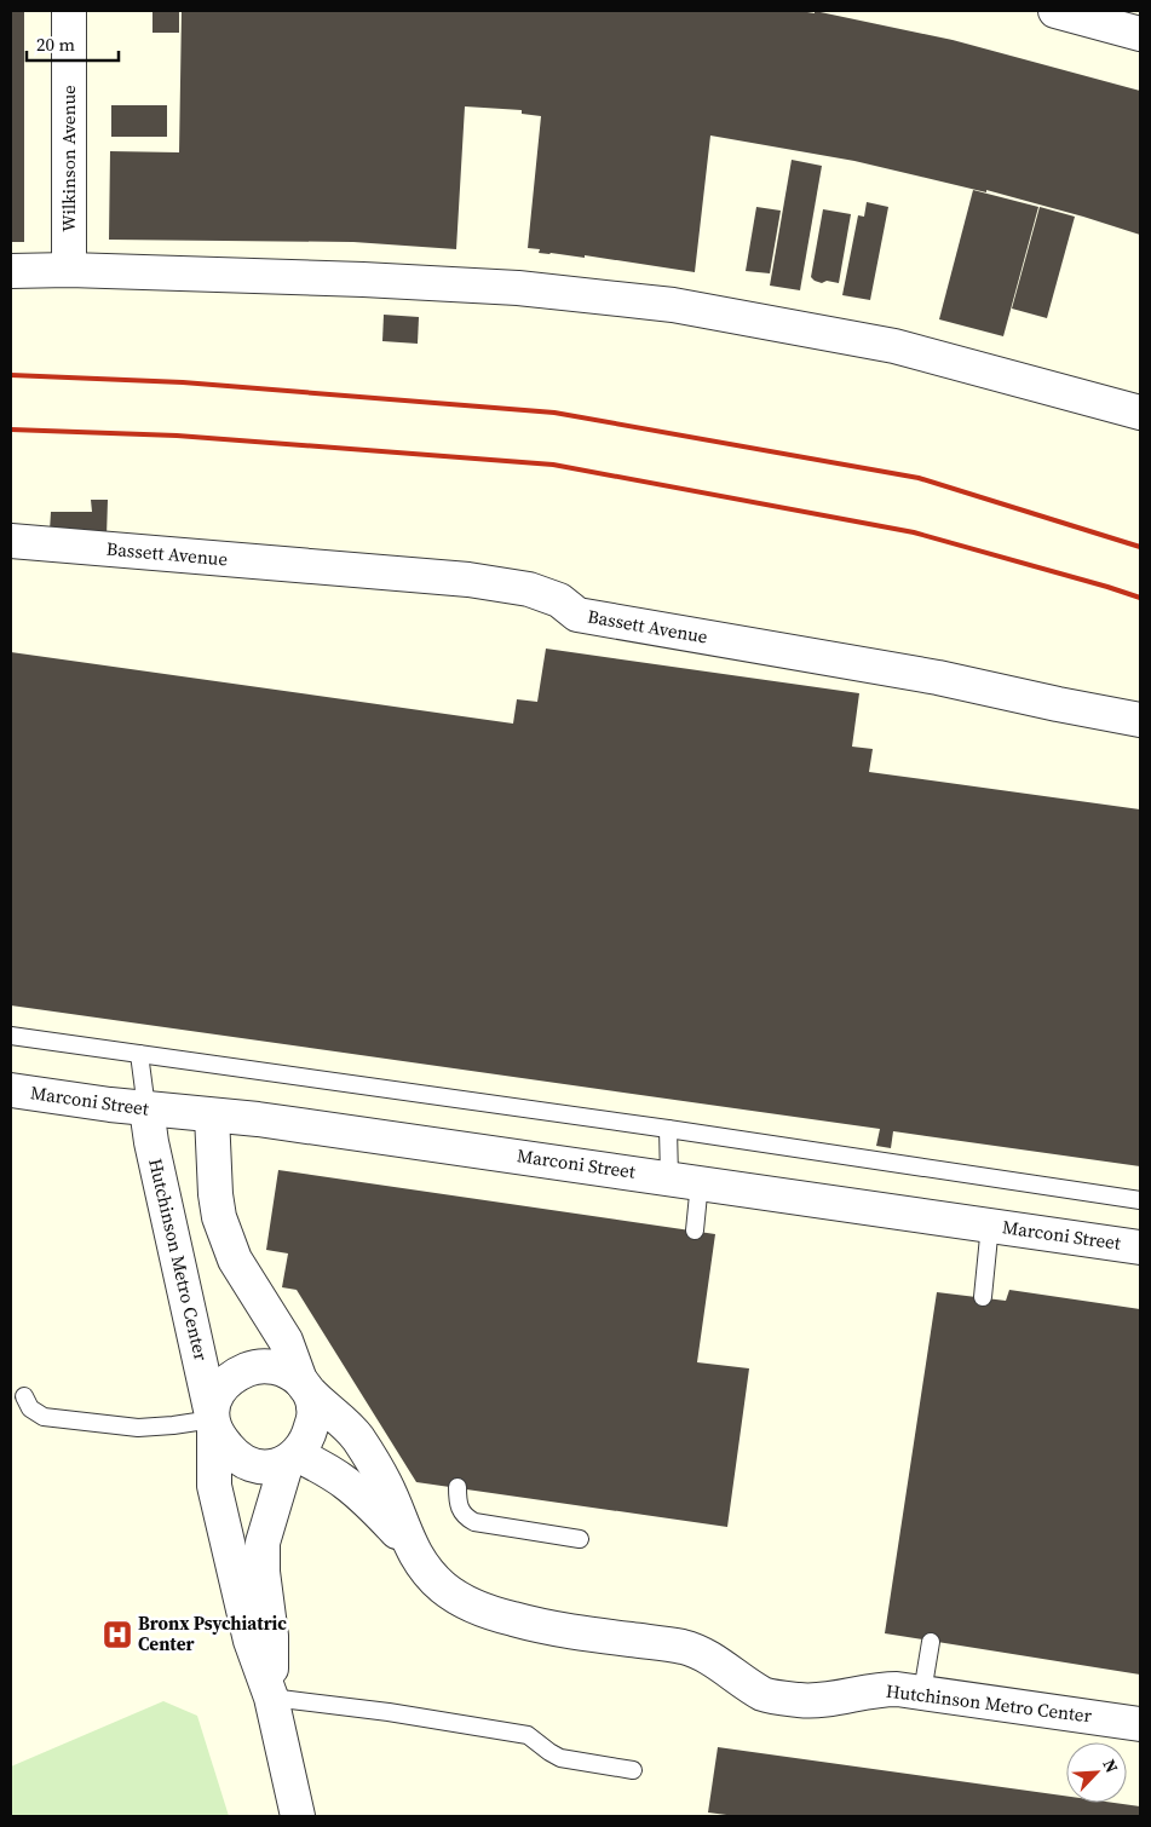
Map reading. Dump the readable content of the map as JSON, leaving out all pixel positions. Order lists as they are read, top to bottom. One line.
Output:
{"streets":{"street":["Wilkinson Avenue","Bassett Avenue","Marconi Street","Hutchinson Metro Center"]},"crossings":[["Marconi Street","Hutchinson Metro Center"]],"places":{"hospital":["Bronx Psychiatric Center"]},"scale_bar":"20 m","north":"top right"}
